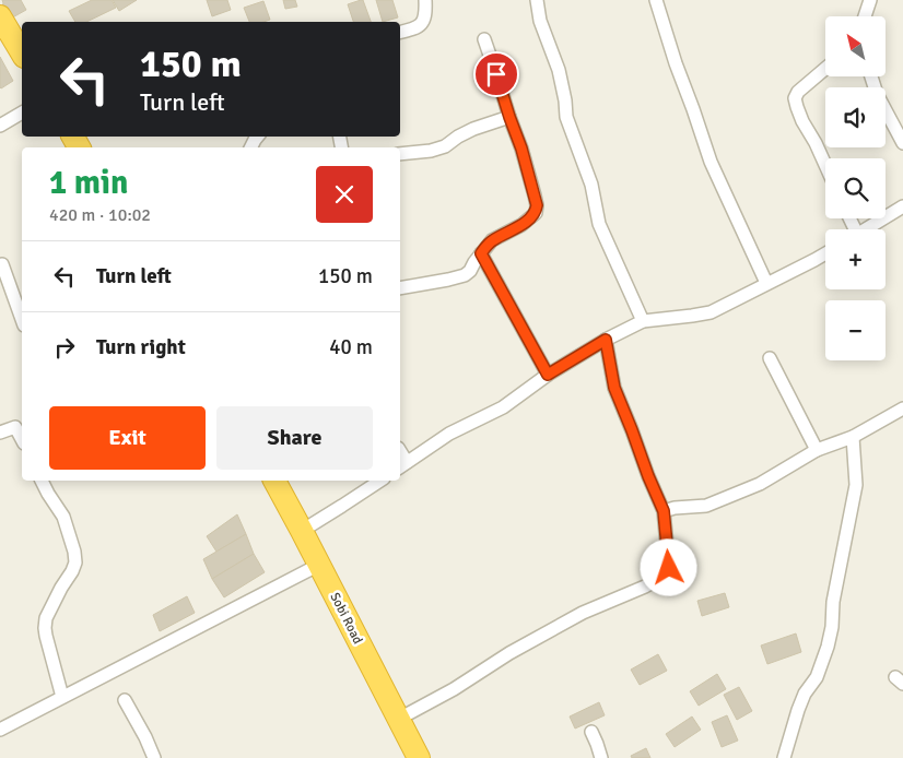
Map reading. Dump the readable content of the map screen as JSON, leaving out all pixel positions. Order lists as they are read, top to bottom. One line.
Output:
{"streets":{"highway":["Sobi Road"]},"north":"top left","page":{"map_buttons":["+","−"],"turn":["150 m","Turn left"],"heading":["1 min","420 m · 10:02"],"list":[{"name":"Turn left","value":"150 m"},{"name":"Turn right","value":"40 m"}],"buttons":["Exit","Share"]}}
